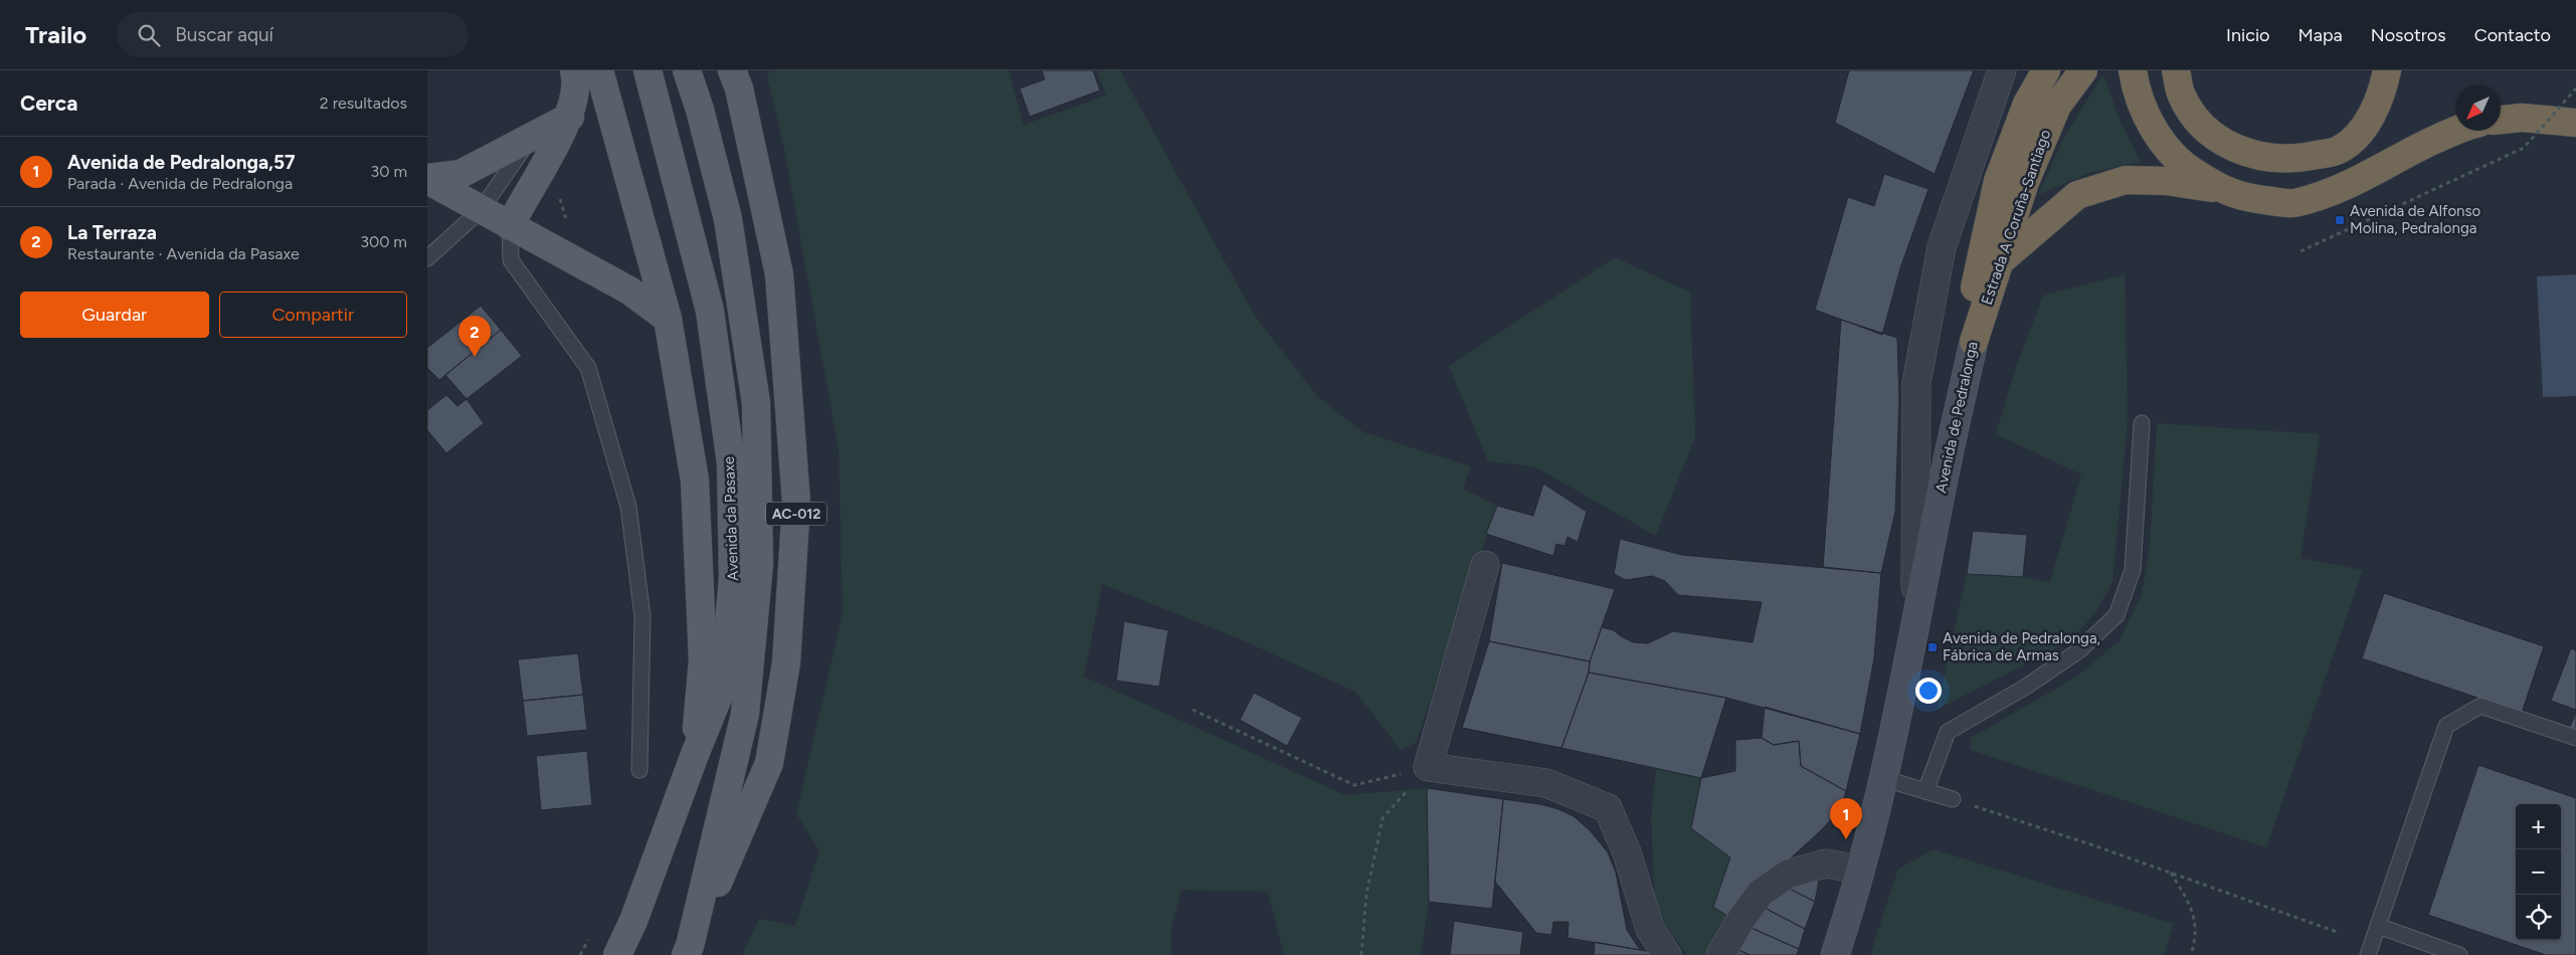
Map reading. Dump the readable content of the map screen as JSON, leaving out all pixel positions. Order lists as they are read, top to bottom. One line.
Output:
{"streets":{"highway":["Estrada A Coruña-Santiago","Avenida de Pedralonga"],"main road":["AC-012","Avenida da Pasaxe"]},"crossings":[["Estrada A Coruña-Santiago","Avenida de Pedralonga"],["AC-012","Avenida da Pasaxe"]],"places":{"transit":["Avenida de Alfonso Molina, Pedralonga","Avenida de Pedralonga, Fábrica de Armas"]},"north":"bottom left","page":{"header":"Trailo","search":"Buscar aquí","nav":["Inicio","Mapa","Nosotros","Contacto"],"heading":["Cerca","2 resultados"],"list":[{"mark":"1","name":"Avenida de Pedralonga,57","note":"Parada · Avenida de Pedralonga","value":"30 m"},{"mark":"2","name":"La Terraza","note":"Restaurante · Avenida da Pasaxe","value":"300 m"}],"buttons":["Guardar","Compartir"],"pins":["2","1"],"map_buttons":["+","−"]}}
